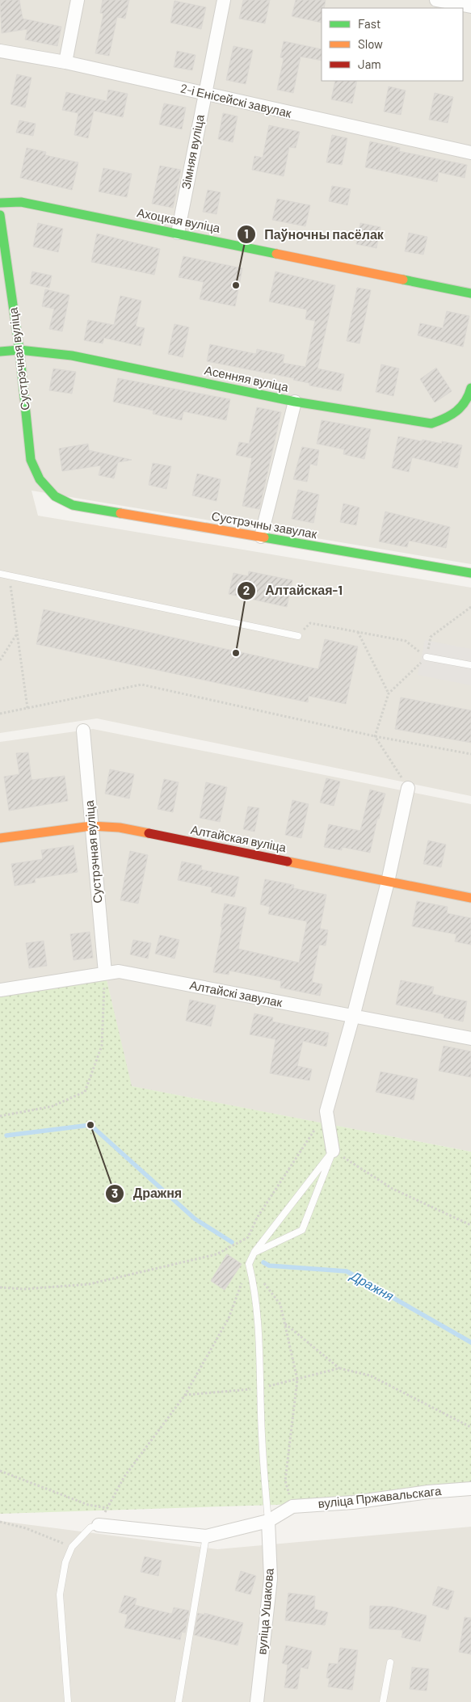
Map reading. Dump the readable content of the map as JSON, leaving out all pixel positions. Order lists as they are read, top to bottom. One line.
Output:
{"streets":{"street":["2-і Енісейскі завулак","Зімняя вуліца","Ахоцкая вуліца","Сустрэчная вуліца","Асенняя вуліца","Сустрэчны завулак","Алтайская вуліца","Алтайскі завулак","вуліца Пржавальскага","вуліца Ушакова"]},"crossings":[["2-і Енісейскі завулак","Зімняя вуліца"],["Зімняя вуліца","Ахоцкая вуліца"],["Сустрэчная вуліца","Асенняя вуліца"],["Сустрэчная вуліца","Сустрэчны завулак"],["Сустрэчная вуліца","Алтайская вуліца"],["Сустрэчная вуліца","Алтайскі завулак"],["вуліца Пржавальскага","вуліца Ушакова"]],"water":["Дражня"],"places":["Паўночны пасёлак","Алтайская-1","Дражня"],"legend":["Fast","Slow","Jam"]}
